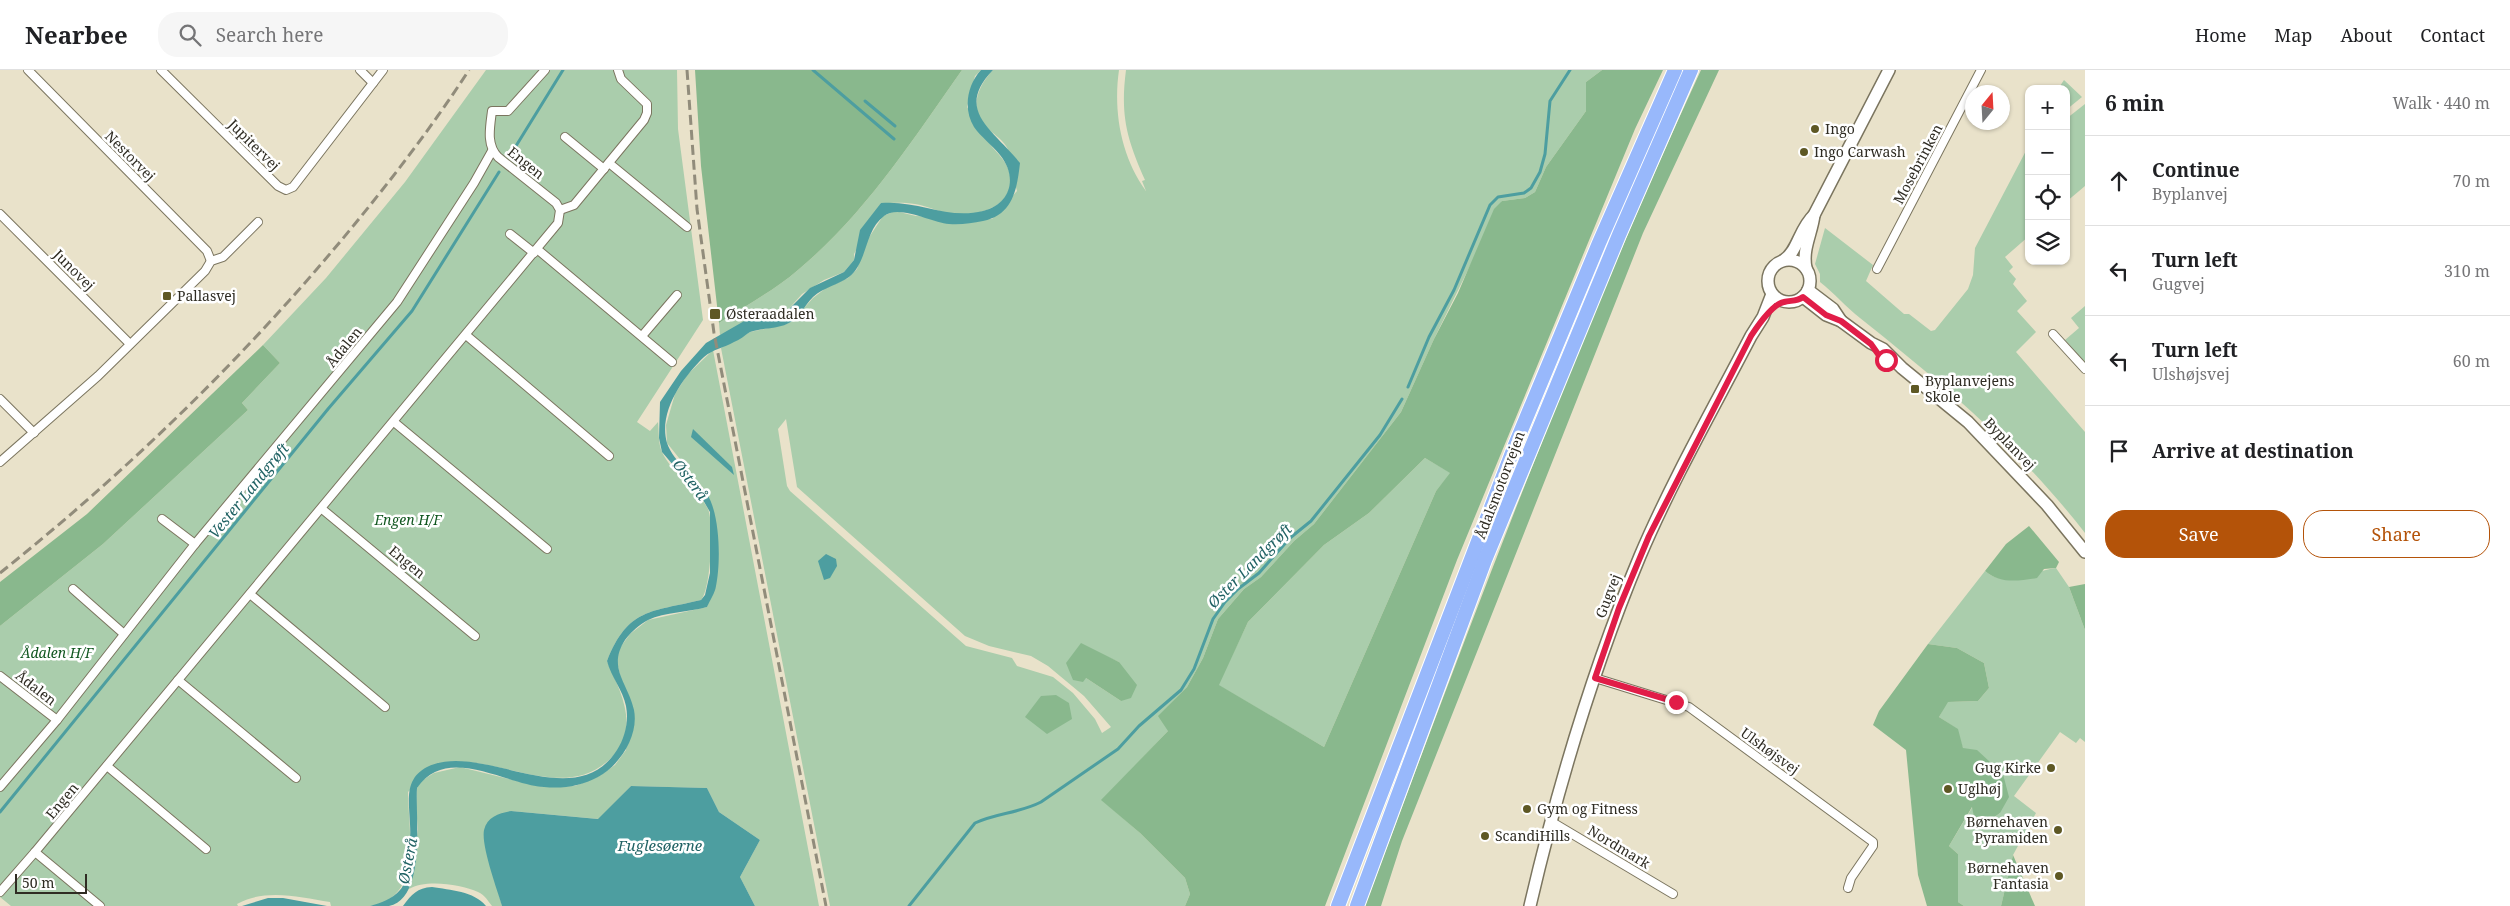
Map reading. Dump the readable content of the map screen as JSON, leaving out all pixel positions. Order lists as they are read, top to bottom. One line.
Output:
{"streets":{"highway":["Ådalsmotorvejen"],"street":["Jupitervej","Nestorvej","Engen","Mosebrinken","Junovej","Ådalen","Byplanvej","Gugvej","Ulshøjsvej","Nordmark"]},"crossings":[["Engen","Ådalen"],["Byplanvej","Gugvej"],["Gugvej","Ulshøjsvej"],["Gugvej","Nordmark"]],"water":["Østerå","Vester Landgrøft","Øster Landgrøft","Fuglesøerne"],"parks":["Engen H/F","Ådalen H/F"],"places":{"other":["Ingo","Ingo Carwash","Gug Kirke","Uglhøj","Gym og Fitness","Børnehaven Pyramiden","ScandiHills","Børnehaven Fantasia"],"transit":["Pallasvej","Østeraadalen","Byplanvejens Skole"]},"scale_bar":"50 m","north":"top","page":{"header":"Nearbee","search":"Search here","nav":["Home","Map","About","Contact"],"heading":["6 min","Walk · 440 m"],"map_buttons":["+","−"],"list":[["Continue","Byplanvej","70 m"],["Turn left","Gugvej","310 m"],["Turn left","Ulshøjsvej","60 m"],"Arrive at destination"],"buttons":["Save","Share"],"scale":"50 m"}}
